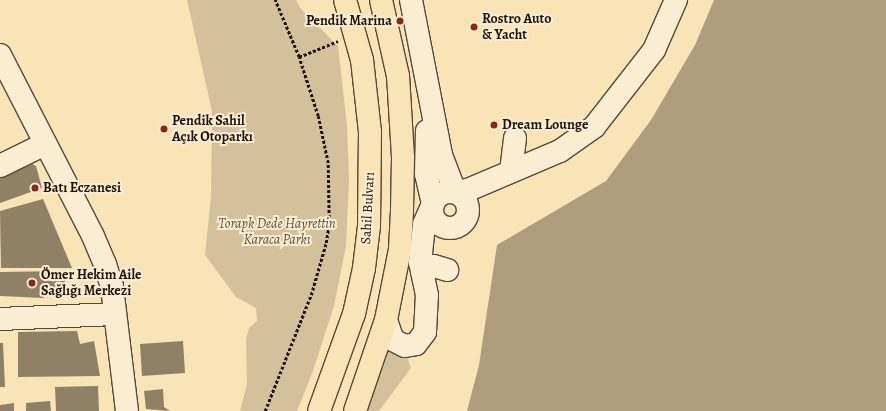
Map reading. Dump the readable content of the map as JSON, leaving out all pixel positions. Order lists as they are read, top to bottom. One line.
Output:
{"streets":{"highway":["Sahil Bulvarı"]},"parks":["Torapk Dede Hayrettin Karaca Parkı"],"places":["Pendik Marina","Rostro Auto & Yacht","Dream Lounge","Pendik Sahil Açık Otoparkı","Batı Eczanesi","Ömer Hekim Aile Sağlığı Merkezi"]}
